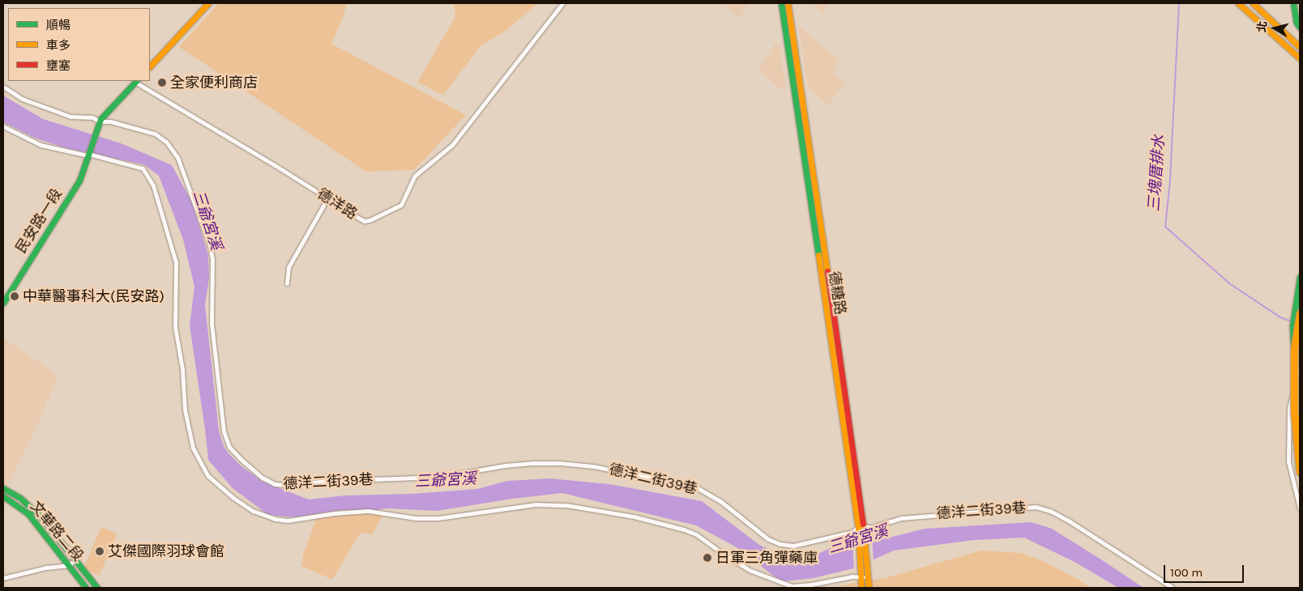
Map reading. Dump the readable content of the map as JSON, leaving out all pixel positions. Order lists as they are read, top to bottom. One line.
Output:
{"streets":{"main road":["民安路一段","德糖路","文華路二段"],"street":["德洋路","德洋二街39巷"]},"crossings":[["民安路一段","德洋二街39巷"],["德糖路","德洋二街39巷"]],"water":["三塊厝排水","三爺宮溪"],"places":["全家便利商店","中華醫事科大(民安路)","艾傑國際羽球會館","日軍三角彈藥庫"],"legend":["順暢","車多","壅塞"],"scale_bar":"100 m","north":"left"}
